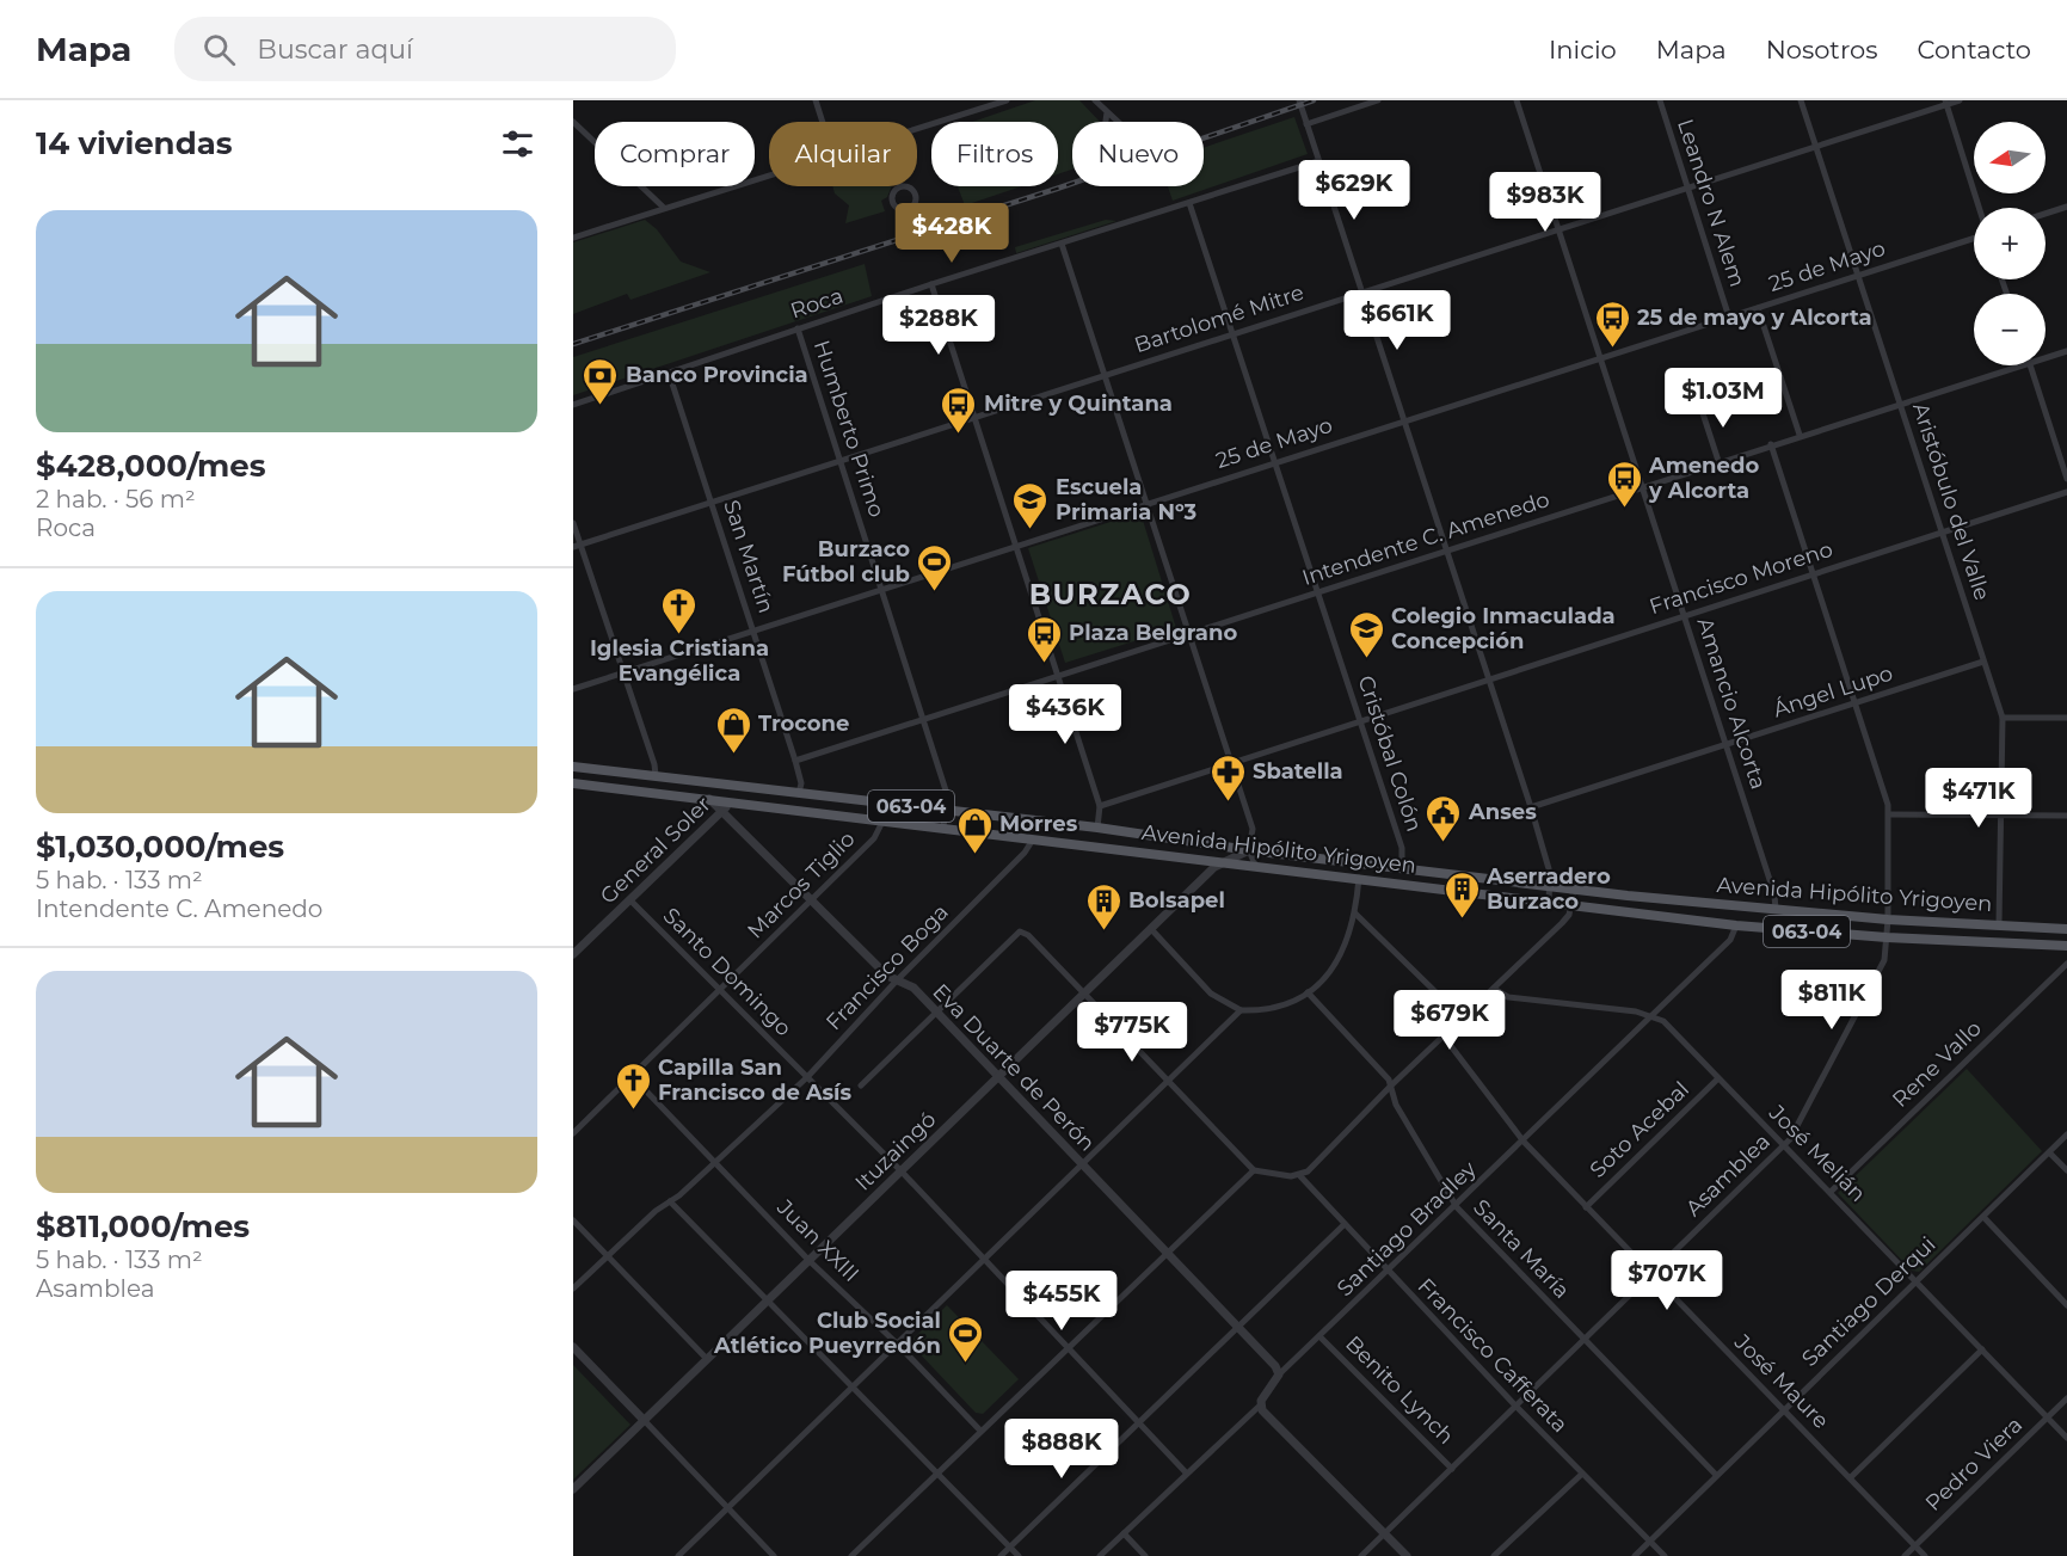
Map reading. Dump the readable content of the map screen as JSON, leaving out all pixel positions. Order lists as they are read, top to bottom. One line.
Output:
{"streets":{"main road":["063-04","Avenida Hipólito Yrigoyen"],"street":["Leandro N Alem","25 de Mayo","Roca","Bartolomé Mitre","Humberto Primo","Aristóbulo del Valle","Intendente C. Amenedo","San Martín","Francisco Moreno","Ángel Lupo","Amancio Alcorta","Cristóbal Colón","General Soler","Marcos Tiglio","Francisco Boga","Santo Domingo","Rene Vallo","Eva Duarte de Perón","Soto Acebal","Ituzaingó","José Melián","Asamblea","Santiago Bradley","Juan XXIII","Santa María","Santiago Derqui","Francisco Cafferata","José Maure","Benito Lynch","Pedro Viera"]},"crossings":[["Leandro N Alem","25 de Mayo"],["Leandro N Alem","Bartolomé Mitre"],["Leandro N Alem","Intendente C. Amenedo"],["25 de Mayo","Humberto Primo"],["25 de Mayo","Aristóbulo del Valle"],["25 de Mayo","San Martín"],["25 de Mayo","Amancio Alcorta"],["25 de Mayo","Cristóbal Colón"],["Roca","Humberto Primo"],["Roca","San Martín"],["Roca","Cristóbal Colón"],["Bartolomé Mitre","Humberto Primo"],["Bartolomé Mitre","Aristóbulo del Valle"],["Bartolomé Mitre","San Martín"],["Bartolomé Mitre","Amancio Alcorta"],["Bartolomé Mitre","Cristóbal Colón"],["Humberto Primo","Intendente C. Amenedo"],["Humberto Primo","Avenida Hipólito Yrigoyen"],["Aristóbulo del Valle","Intendente C. Amenedo"],["Aristóbulo del Valle","Francisco Moreno"],["Aristóbulo del Valle","Ángel Lupo"],["Aristóbulo del Valle","Avenida Hipólito Yrigoyen"],["Intendente C. Amenedo","San Martín"],["Intendente C. Amenedo","Amancio Alcorta"],["Intendente C. Amenedo","Cristóbal Colón"],["San Martín","Avenida Hipólito Yrigoyen"],["Francisco Moreno","Amancio Alcorta"],["Francisco Moreno","Cristóbal Colón"],["Ángel Lupo","Amancio Alcorta"],["Amancio Alcorta","Avenida Hipólito Yrigoyen"],["Cristóbal Colón","Avenida Hipólito Yrigoyen"],["Avenida Hipólito Yrigoyen","General Soler"],["Avenida Hipólito Yrigoyen","Marcos Tiglio"],["Avenida Hipólito Yrigoyen","Francisco Boga"],["Avenida Hipólito Yrigoyen","Eva Duarte de Perón"],["Avenida Hipólito Yrigoyen","Ituzaingó"],["Avenida Hipólito Yrigoyen","Asamblea"],["Avenida Hipólito Yrigoyen","Santiago Bradley"],["General Soler","Santo Domingo"],["General Soler","Eva Duarte de Perón"],["Marcos Tiglio","Santo Domingo"],["Marcos Tiglio","Eva Duarte de Perón"],["Marcos Tiglio","Juan XXIII"],["Francisco Boga","Santo Domingo"],["Francisco Boga","Eva Duarte de Perón"],["Francisco Boga","Juan XXIII"],["Santo Domingo","Ituzaingó"],["Santo Domingo","Santiago Bradley"],["Rene Vallo","José Melián"],["Eva Duarte de Perón","Ituzaingó"],["Eva Duarte de Perón","Santiago Bradley"],["Soto Acebal","José Melián"],["Soto Acebal","José Maure"],["Ituzaingó","Juan XXIII"],["José Melián","Asamblea"],["José Melián","Santiago Bradley"],["José Melián","Santiago Derqui"],["José Melián","Pedro Viera"],["Asamblea","Santa María"],["Asamblea","Francisco Cafferata"],["Asamblea","José Maure"],["Asamblea","Benito Lynch"],["Santiago Bradley","Santa María"],["Santiago Bradley","Francisco Cafferata"],["Santiago Bradley","José Maure"],["Santiago Bradley","Benito Lynch"],["Santa María","Santiago Derqui"],["Santiago Derqui","Francisco Cafferata"],["Santiago Derqui","José Maure"],["José Maure","Pedro Viera"]],"districts":["BURZACO"],"places":{"bus stop":["25 de mayo y Alcorta","Mitre y Quintana","Amenedo y Alcorta","Plaza Belgrano"],"bank":["Banco Provincia"],"school or university":["Escuela Primaria Nº3","Colegio Inmaculada Concepción"],"sports":["Burzaco Fútbol club","Club Social Atlético Pueyrredón"],"church":["Iglesia Cristiana Evangélica","Capilla San Francisco de Asís"],"shop":["Trocone","Morres"],"pharmacy":["Sbatella"],"public building":["Anses"],"building":["Aserradero Burzaco","Bolsapel"]},"north":"left","page":{"header":"Mapa","search":"Buscar aquí","nav":["Inicio","Mapa","Nosotros","Contacto"],"heading":"14 viviendas","map_buttons":["+","−"],"chip":["Comprar","Alquilar","Filtros","Nuevo"],"price":["$629K","$983K","$428K","$661K","$288K","$1.03M","$436K","$471K","$811K","$679K","$775K","$707K","$455K","$888K"],"list":[{"name":"$428,000/mes","note":"2 hab. · 56 m² · Roca"},{"name":"$1,030,000/mes","note":"5 hab. · 133 m² · Intendente C. Amenedo"},{"name":"$811,000/mes","note":"5 hab. · 133 m² · Asamblea"}]}}
